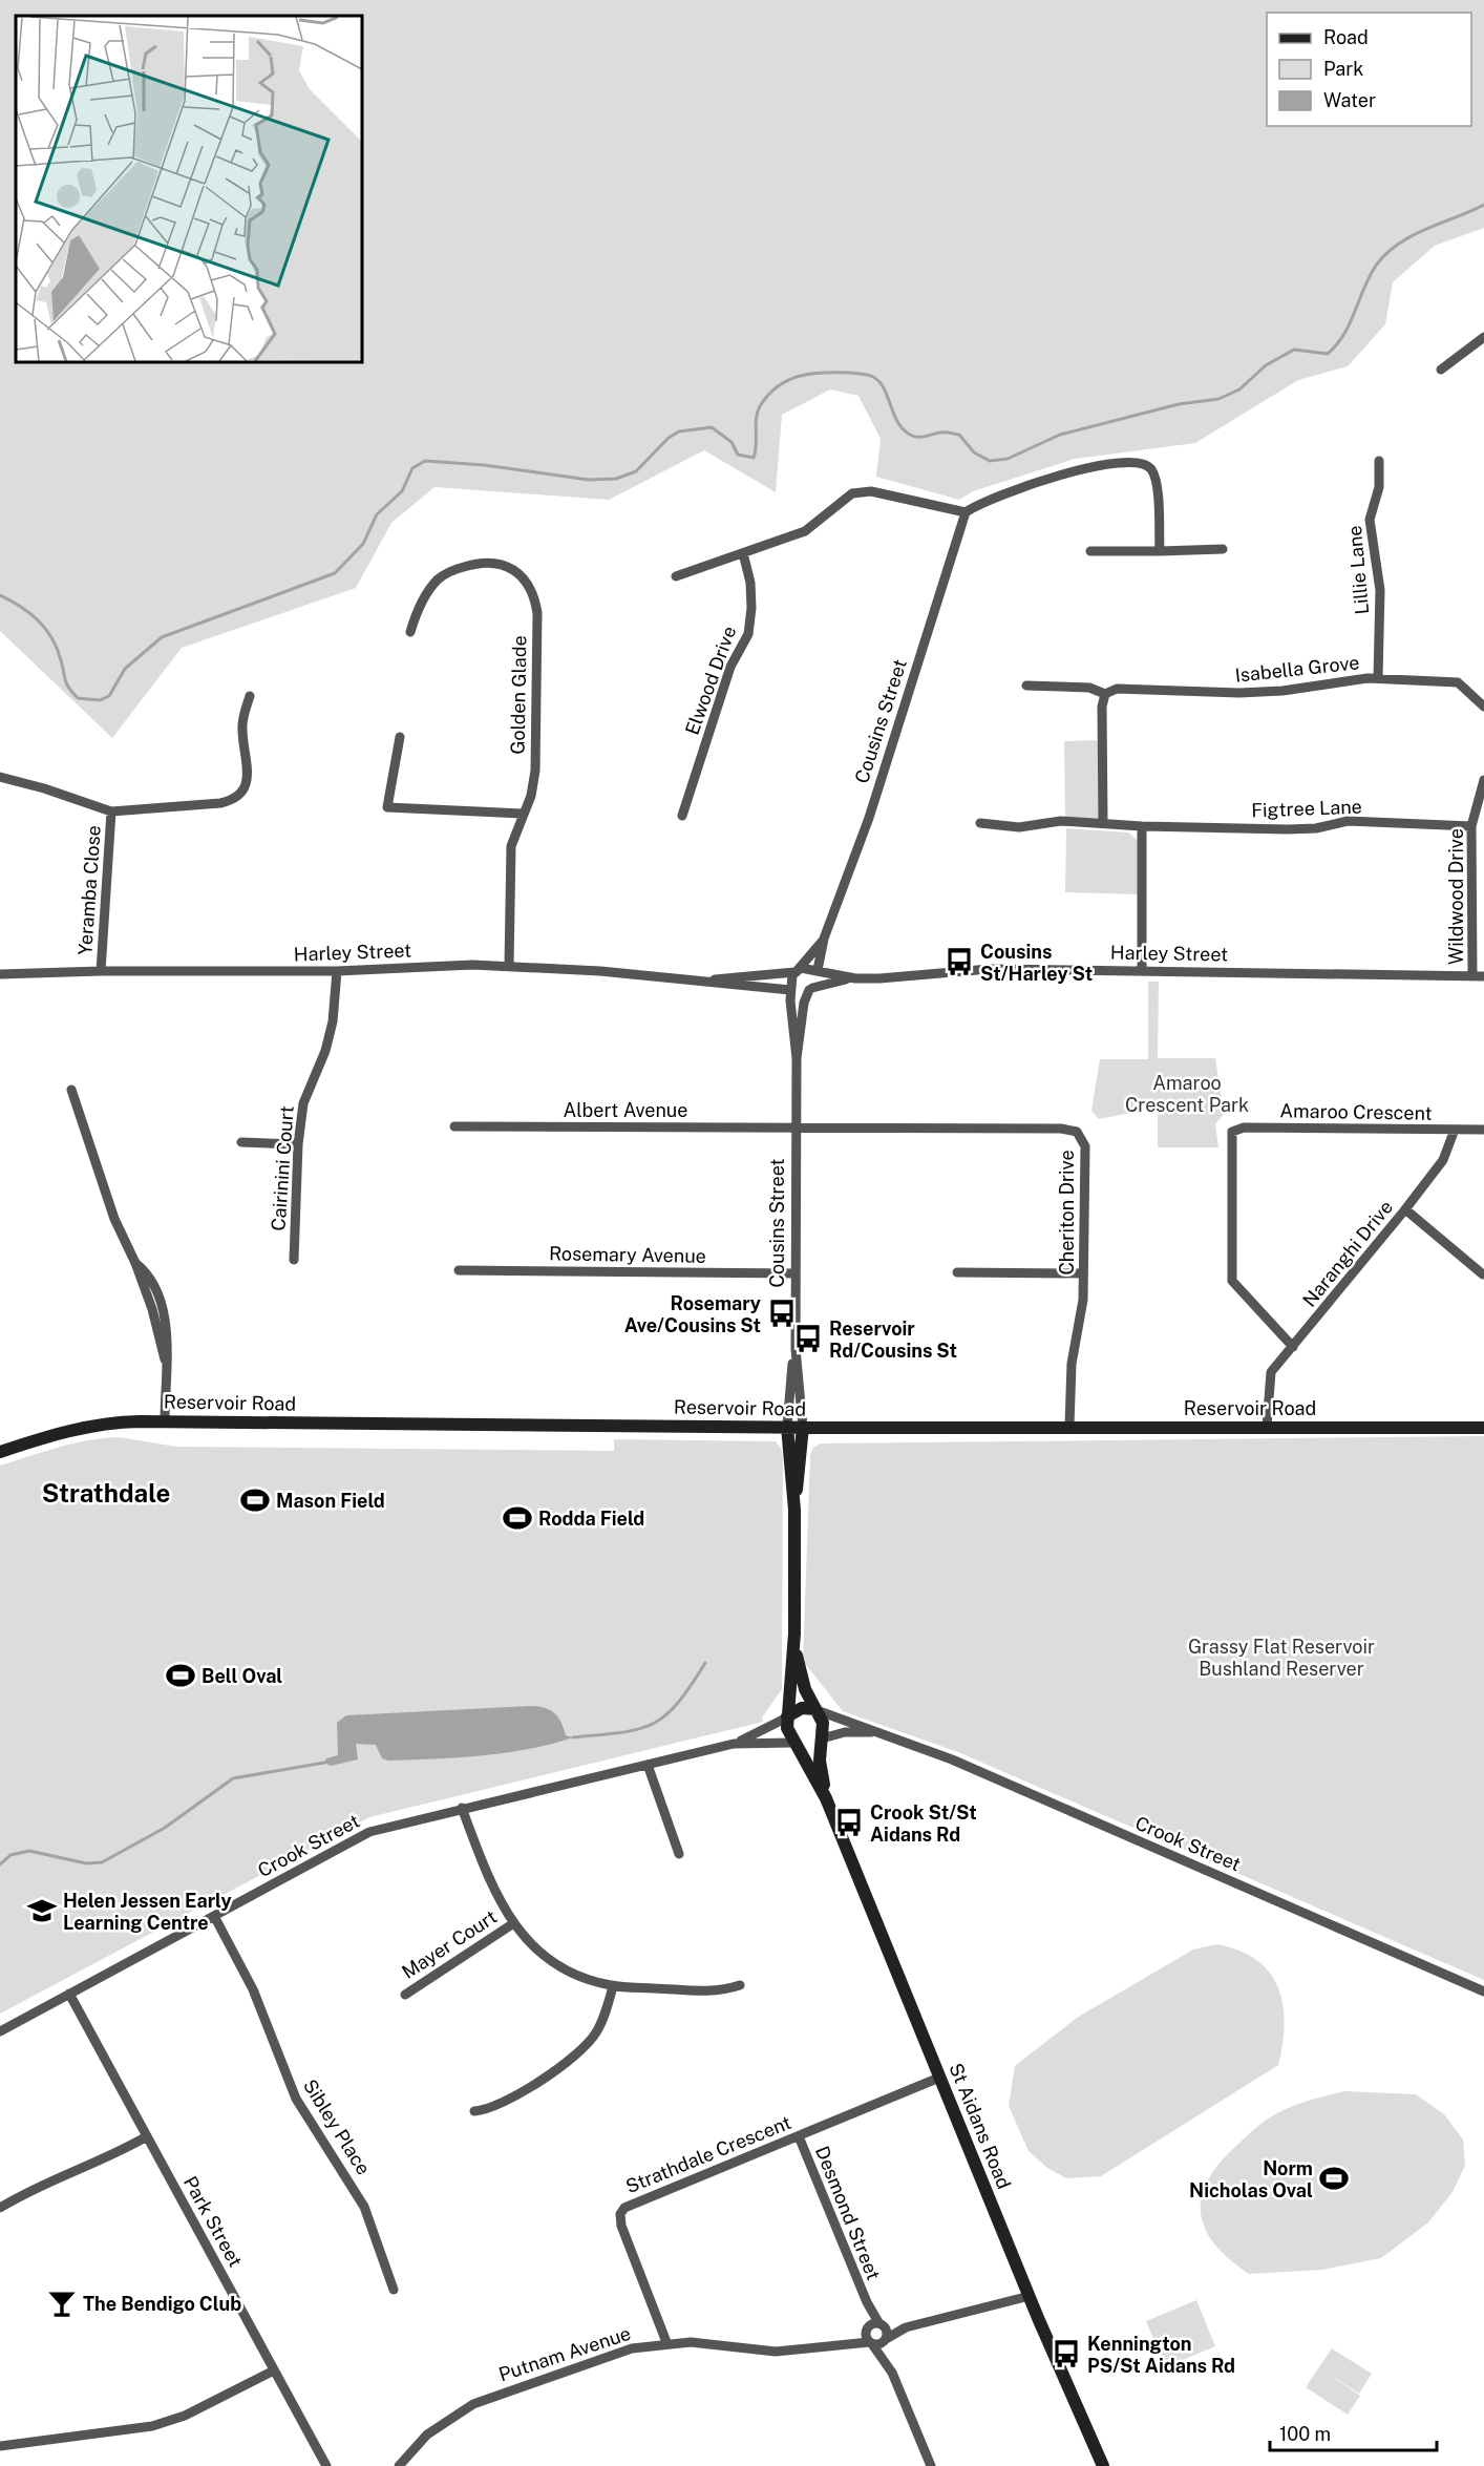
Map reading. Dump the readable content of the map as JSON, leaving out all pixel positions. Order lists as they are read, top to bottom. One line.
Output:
{"streets":{"main road":["Cousins Street","Reservoir Road","St Aidans Road"],"street":["Lillie Lane","Isabella Grove","Elwood Drive","Golden Glade","Figtree Lane","Yeramba Close","Wildwood Drive","Harley Street","Albert Avenue","Amaroo Crescent","Cairinini Court","Cheriton Drive","Naranghi Drive","Rosemary Avenue","Crook Street","Mayer Court","Sibley Place","Strathdale Crescent","Desmond Street","Park Street","Putnam Avenue"]},"crossings":[["Lillie Lane","Isabella Grove"],["Golden Glade","Harley Street"],["Cousins Street","Harley Street"],["Cousins Street","Albert Avenue"],["Cousins Street","Cheriton Drive"],["Cousins Street","Rosemary Avenue"],["Cousins Street","Reservoir Road"],["Cousins Street","Crook Street"],["Cousins Street","St Aidans Road"],["Figtree Lane","Wildwood Drive"],["Yeramba Close","Harley Street"],["Wildwood Drive","Harley Street"],["Harley Street","Cairinini Court"],["Albert Avenue","Cheriton Drive"],["Amaroo Crescent","Naranghi Drive"],["Cheriton Drive","Reservoir Road"],["Naranghi Drive","Reservoir Road"],["Crook Street","St Aidans Road"],["Crook Street","Sibley Place"],["Crook Street","Park Street"],["St Aidans Road","Strathdale Crescent"],["Strathdale Crescent","Desmond Street"],["Strathdale Crescent","Putnam Avenue"],["Desmond Street","Putnam Avenue"]],"districts":["Strathdale"],"parks":["Amaroo Crescent Park","Grassy Flat Reservoir Bushland Reserver"],"places":{"bus stop":["Cousins St/Harley St","Rosemary Ave/Cousins St","Reservoir Rd/Cousins St","Crook St/St Aidans Rd","Kennington PS/St Aidans Rd"],"sports":["Mason Field","Rodda Field","Bell Oval","Norm Nicholas Oval"],"school or university":["Helen Jessen Early Learning Centre"],"bar":["The Bendigo Club"]},"legend":["Road","Park","Water"],"scale_bar":"100 m"}
